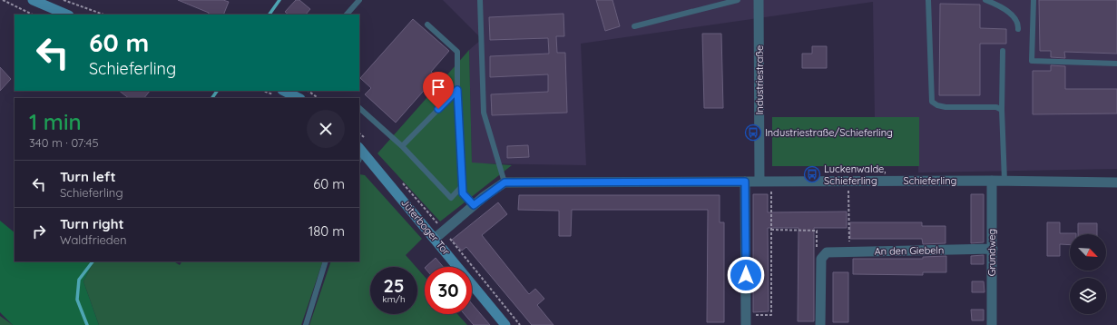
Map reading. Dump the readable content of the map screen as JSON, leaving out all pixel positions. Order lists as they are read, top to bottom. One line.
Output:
{"streets":{"main road":["Jüterboger Tor"],"street":["Industriestraße","Schieferling","An den Giebeln","Grundweg"]},"crossings":[["Industriestraße","Schieferling"],["Schieferling","Grundweg"],["An den Giebeln","Grundweg"]],"places":{"bus stop":["Industriestraße/Schieferling","Luckenwalde, Schieferling"]},"north":"bottom right","page":{"turn":["60 m","Schieferling"],"heading":["1 min","340 m · 07:45"],"list":[{"name":"Turn left","note":"Schieferling","value":"60 m"},{"name":"Turn right","note":"Waldfrieden","value":"180 m"}],"speed":"25 km/h","limit":"30"}}
